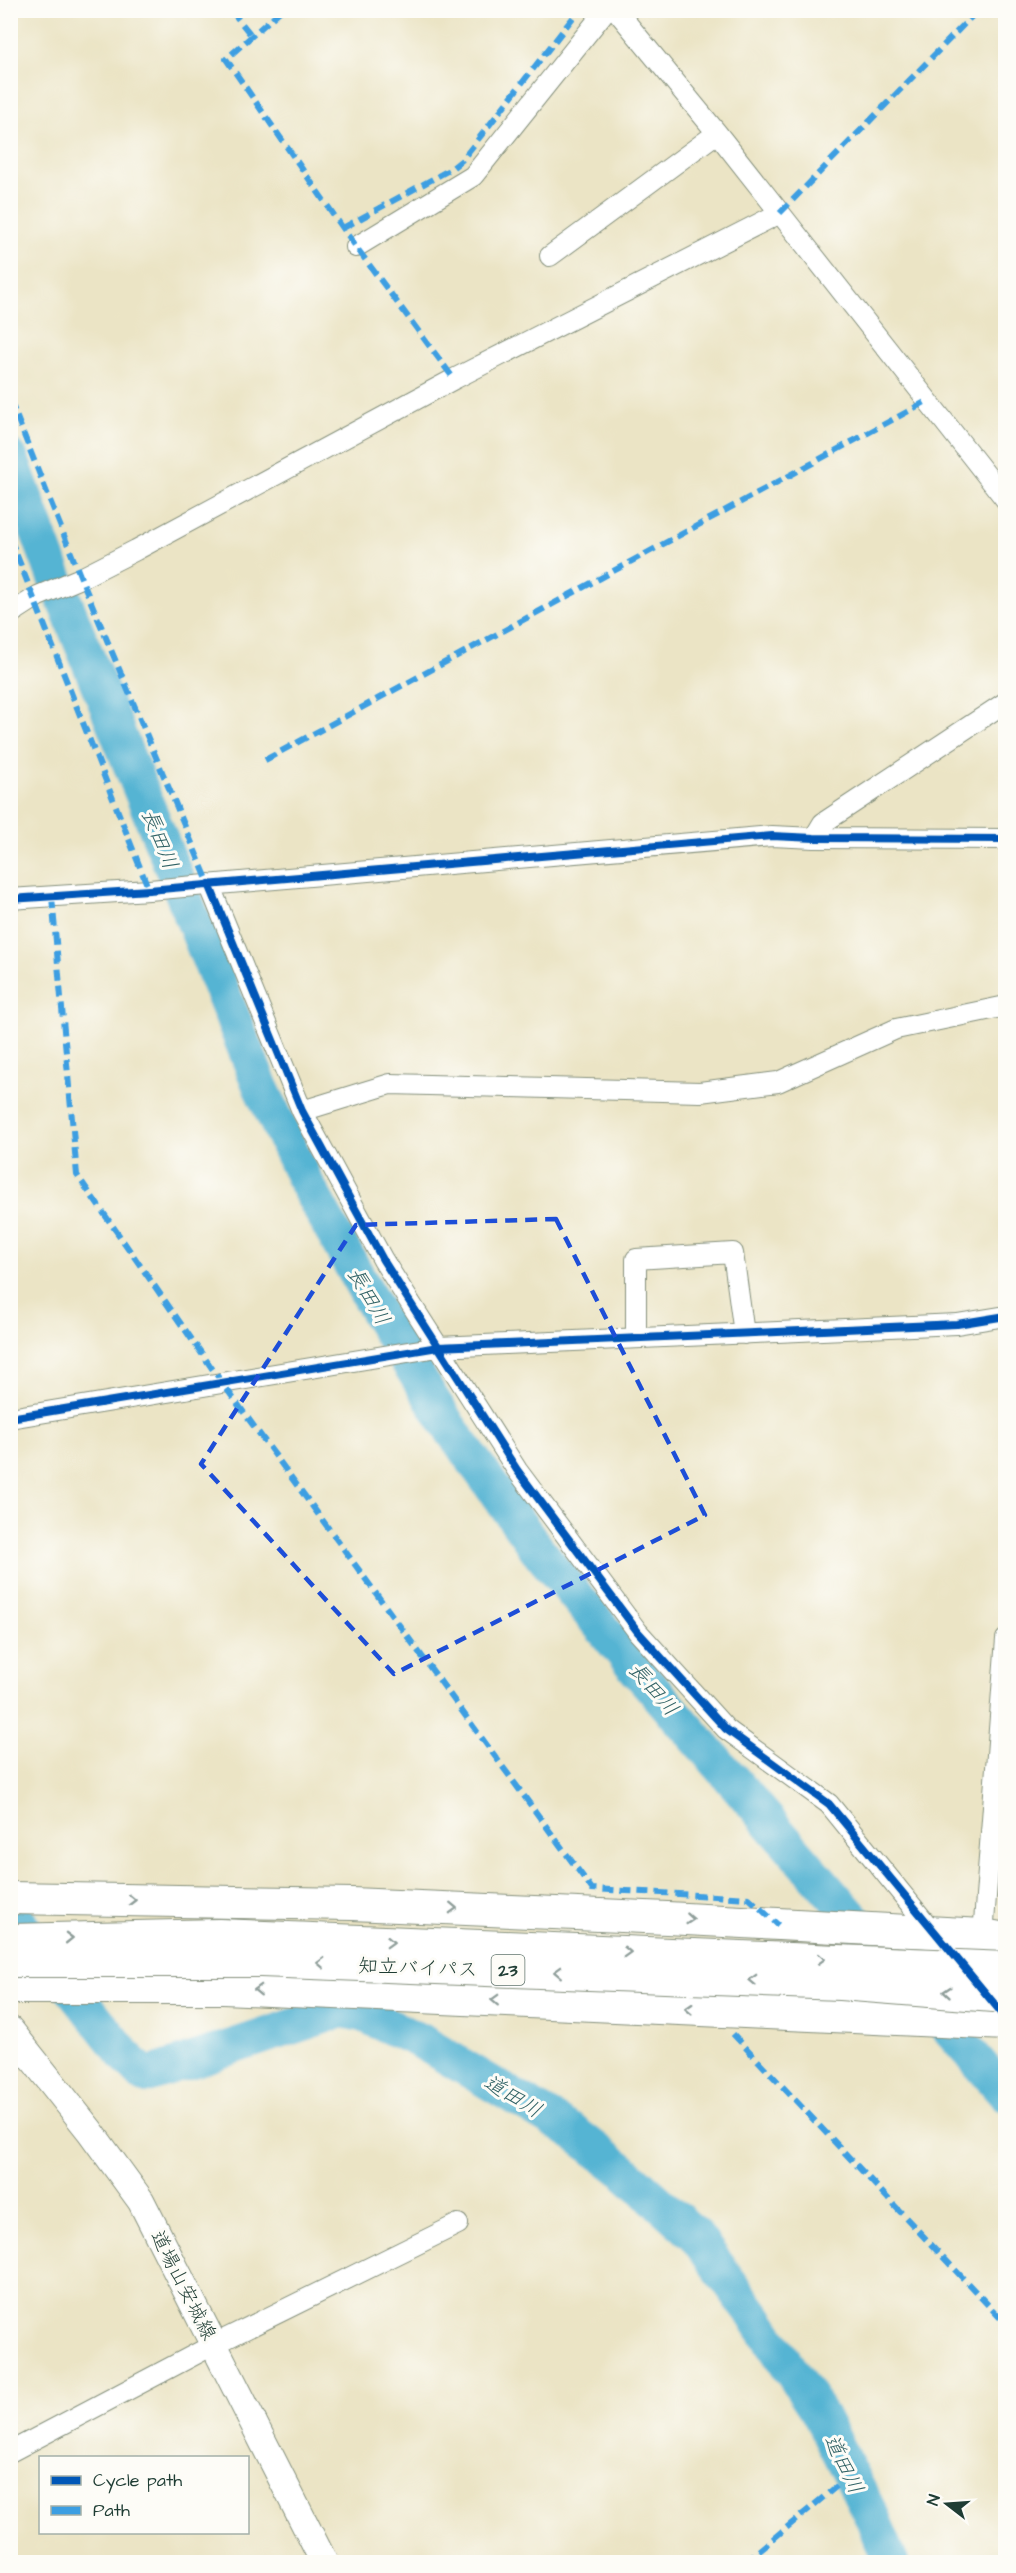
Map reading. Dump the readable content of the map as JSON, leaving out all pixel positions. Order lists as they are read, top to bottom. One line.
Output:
{"streets":{"highway":["知立バイパス","23"],"main road":["道場山安城線"]},"crossings":[["知立バイパス","23"]],"water":["長田川","道田川"],"legend":["Cycle path","Path"],"north":"left"}
